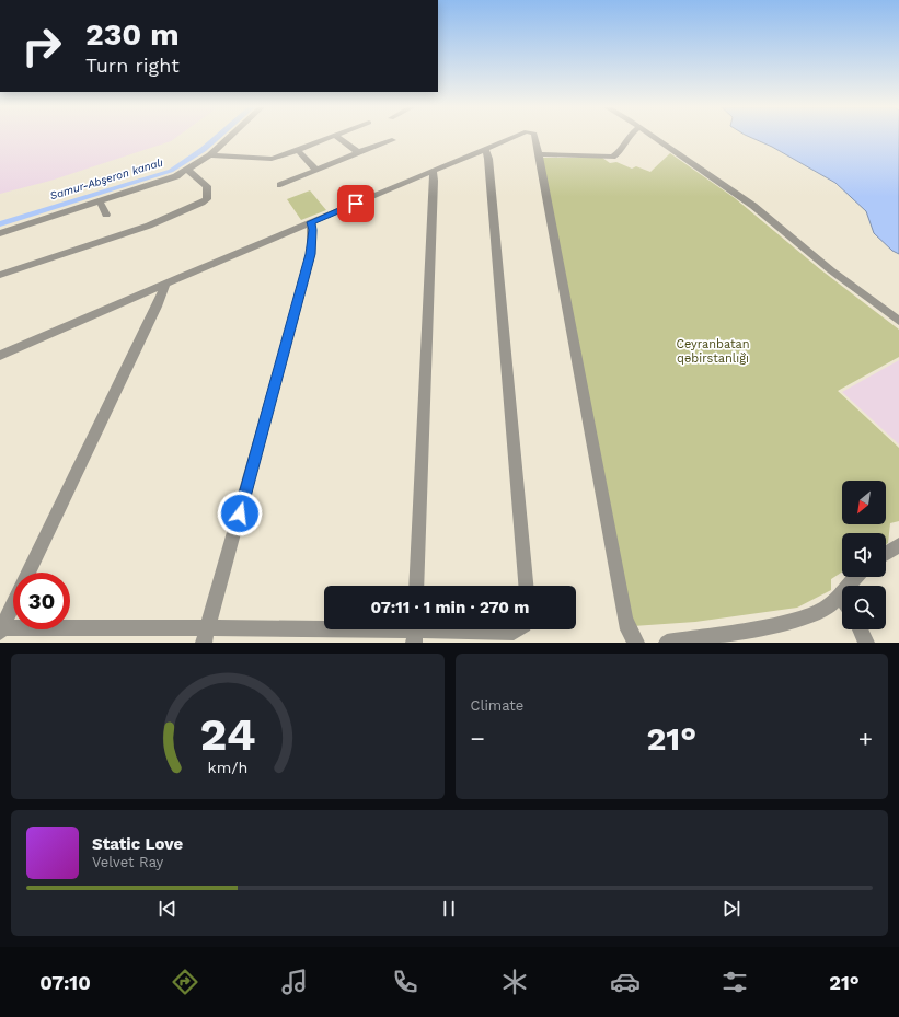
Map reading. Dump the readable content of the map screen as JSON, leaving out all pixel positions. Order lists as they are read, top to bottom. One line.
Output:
{"water":["Samur-Abşeron kanalı"],"parks":["Ceyranbatan qəbirstanlığı"],"north":"bottom left","page":{"turn":["230 m","Turn right"],"limit":"30","trip":"07:11 · 1 min · 270 m","tile":"Climate","heat":["−","21°","+"],"song":["Static Love","Velvet Ray"],"tabs":["07:10","21°"],"gauge":["24","km/h"]}}
